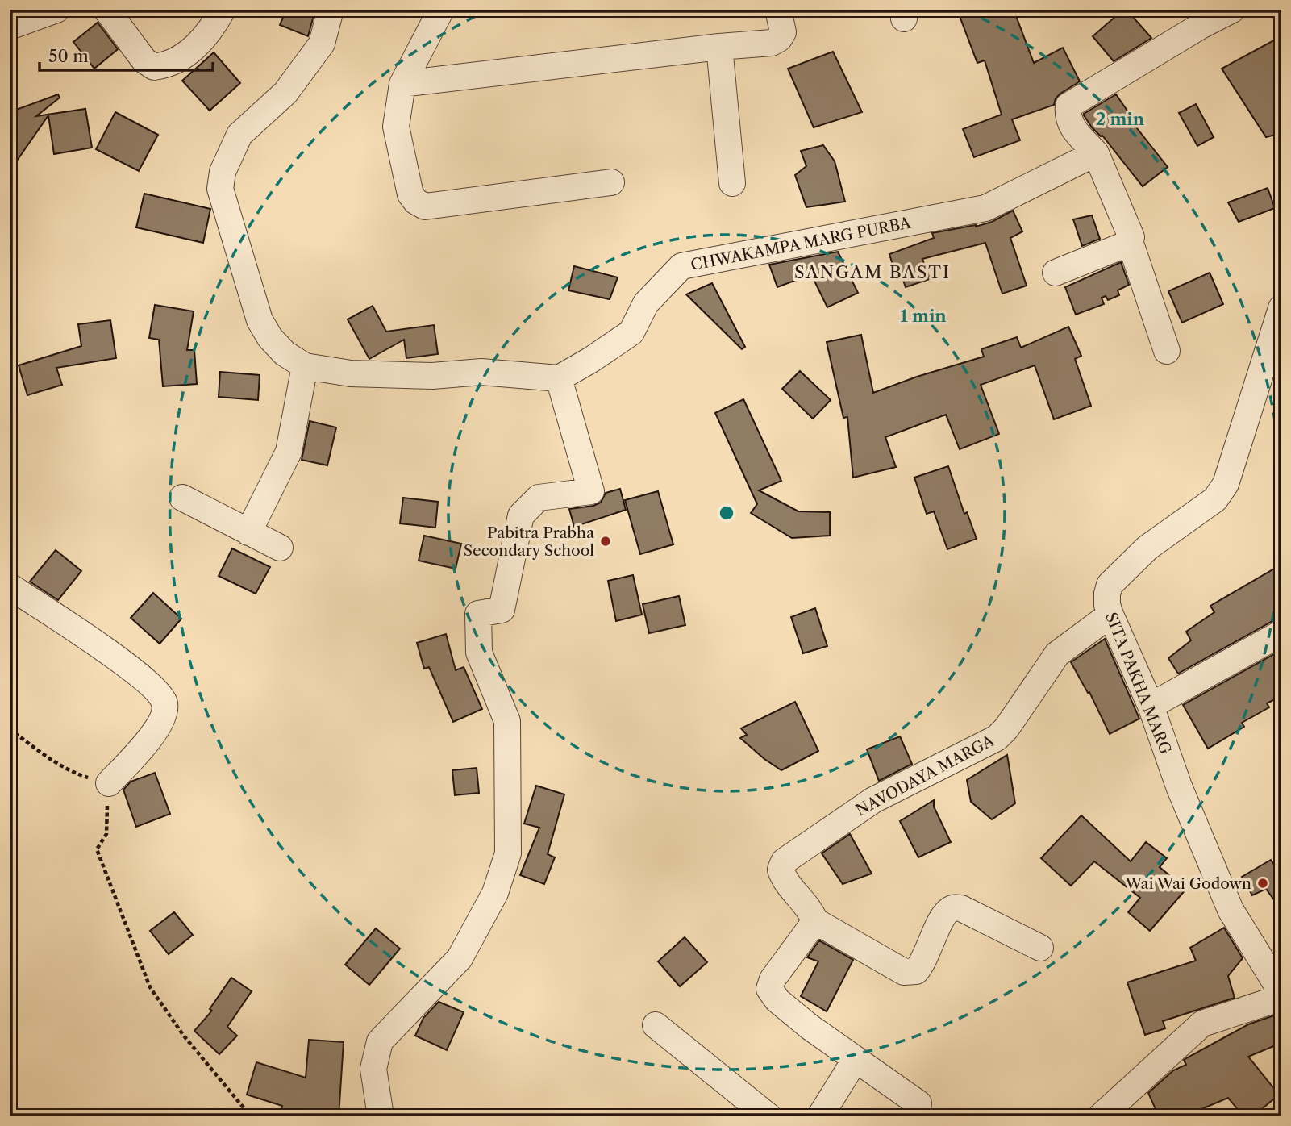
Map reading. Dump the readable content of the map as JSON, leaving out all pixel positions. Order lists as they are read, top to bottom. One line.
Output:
{"streets":{"street":["CHWAKAMPA MARG PURBA","SITA PAKHA MARG","NAVODAYA MARGA"]},"crossings":[["SITA PAKHA MARG","NAVODAYA MARGA"]],"districts":["SANGAM BASTI"],"places":["Pabitra Prabha Secondary School","Wai Wai Godown"],"scale_bar":"50 m","rings":["2 min","1 min"]}
